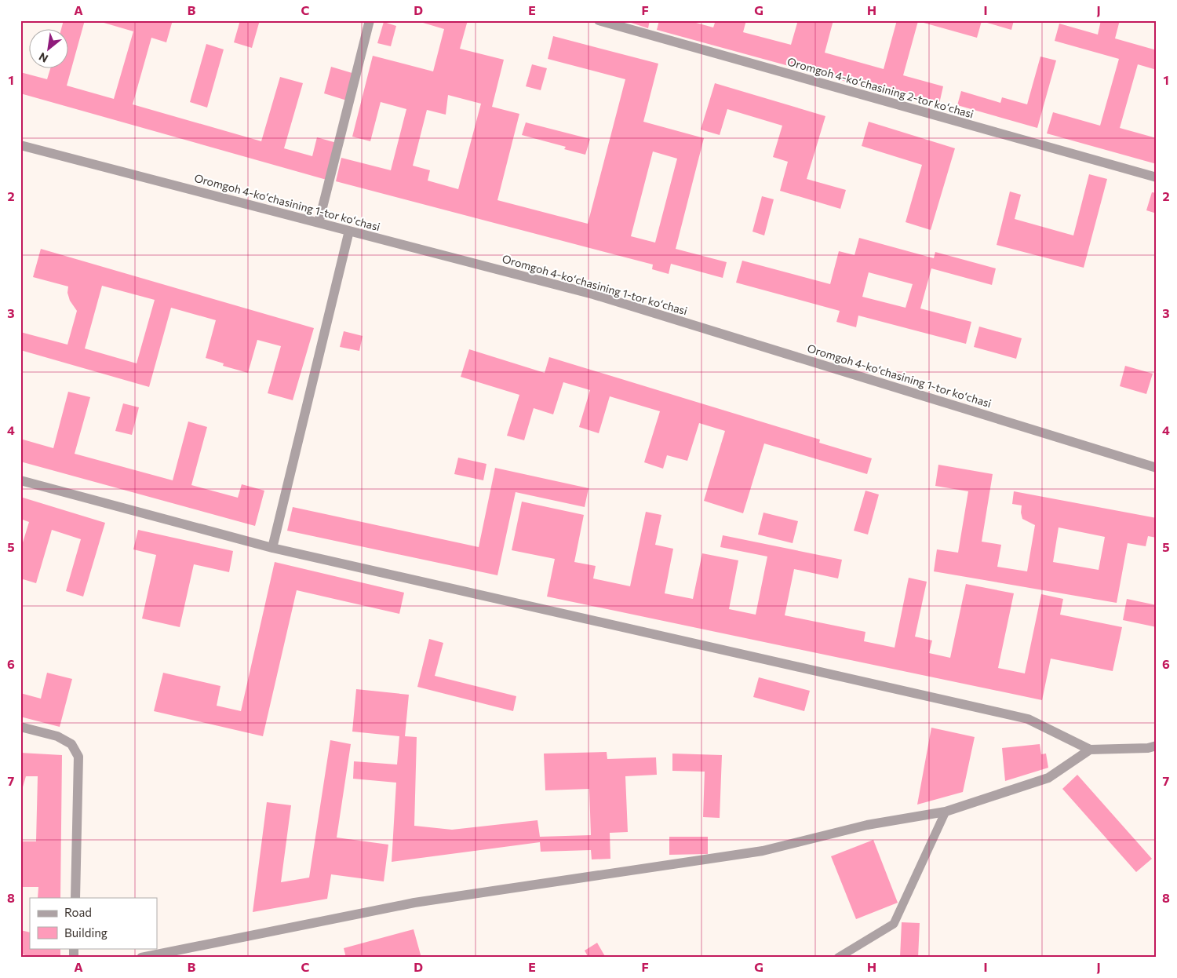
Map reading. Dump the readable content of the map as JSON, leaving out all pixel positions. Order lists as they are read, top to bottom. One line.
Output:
{"streets":{"street":["Oromgoh 4-koʻchasining 2-tor koʻchasi","Oromgoh 4-koʻchasining 1-tor koʻchasi"]},"legend":["Road","Building"],"north":"bottom left","grid":{"columns":["A","B","C","D","E","F","G","H","I","J"],"rows":["1","2","3","4","5","6","7","8"]}}
